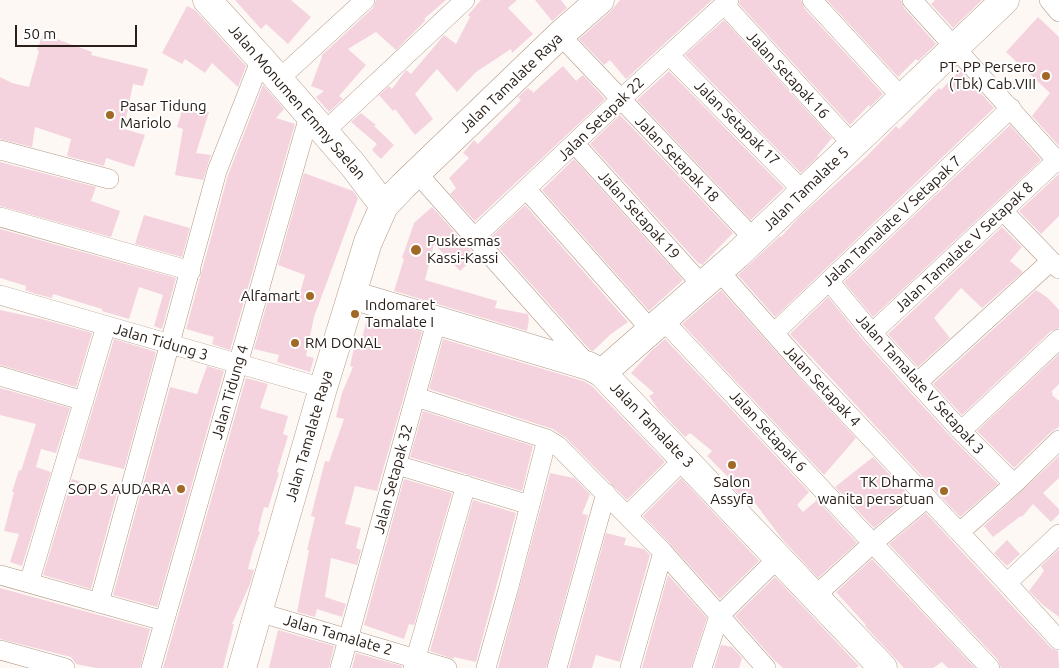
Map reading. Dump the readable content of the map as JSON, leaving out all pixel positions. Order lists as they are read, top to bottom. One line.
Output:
{"streets":{"street":["Jalan Setapak 16","Jalan Tamalate Raya","Jalan Monumen Emmy Saelan","Jalan Setapak 22","Jalan Setapak 17","Jalan Setapak 18","Jalan Tamalate 5","Jalan Setapak 19","Jalan Tamalate V Setapak 7","Jalan Tamalate V Setapak 8","Jalan Tidung 3","Jalan Tamalate V Setapak 3","Jalan Setapak 4","Jalan Tidung 4","Jalan Tamalate 3","Jalan Setapak 6","Jalan Setapak 32","Jalan Tamalate 2"]},"crossings":[["Jalan Setapak 16","Jalan Setapak 22"],["Jalan Setapak 16","Jalan Tamalate 5"],["Jalan Tamalate Raya","Jalan Monumen Emmy Saelan"],["Jalan Tamalate Raya","Jalan Setapak 18"],["Jalan Tamalate Raya","Jalan Tidung 3"],["Jalan Tamalate Raya","Jalan Tamalate 3"],["Jalan Tamalate Raya","Jalan Tamalate 2"],["Jalan Monumen Emmy Saelan","Jalan Tidung 4"],["Jalan Setapak 22","Jalan Setapak 17"],["Jalan Setapak 22","Jalan Setapak 18"],["Jalan Setapak 22","Jalan Setapak 19"],["Jalan Setapak 22","Jalan Setapak 6"],["Jalan Setapak 17","Jalan Tamalate 5"],["Jalan Setapak 18","Jalan Tamalate 5"],["Jalan Tamalate 5","Jalan Setapak 19"],["Jalan Tamalate 5","Jalan Setapak 4"],["Jalan Tamalate 5","Jalan Tamalate 3"],["Jalan Tamalate 5","Jalan Setapak 6"],["Jalan Setapak 19","Jalan Setapak 4"],["Jalan Tamalate V Setapak 7","Jalan Tamalate V Setapak 3"],["Jalan Tamalate V Setapak 7","Jalan Setapak 4"],["Jalan Tamalate V Setapak 8","Jalan Tamalate V Setapak 3"],["Jalan Tidung 3","Jalan Tidung 4"],["Jalan Tamalate 3","Jalan Setapak 32"],["Jalan Setapak 32","Jalan Tamalate 2"]],"places":["PT. PP Persero (Tbk) Cab.VIII","Pasar Tidung Mariolo","Puskesmas Kassi-Kassi","Alfamart","Indomaret Tamalate I","RM DONAL","Salon Assyfa","SOP S AUDARA","TK Dharma wanita persatuan"],"scale_bar":"50 m"}
